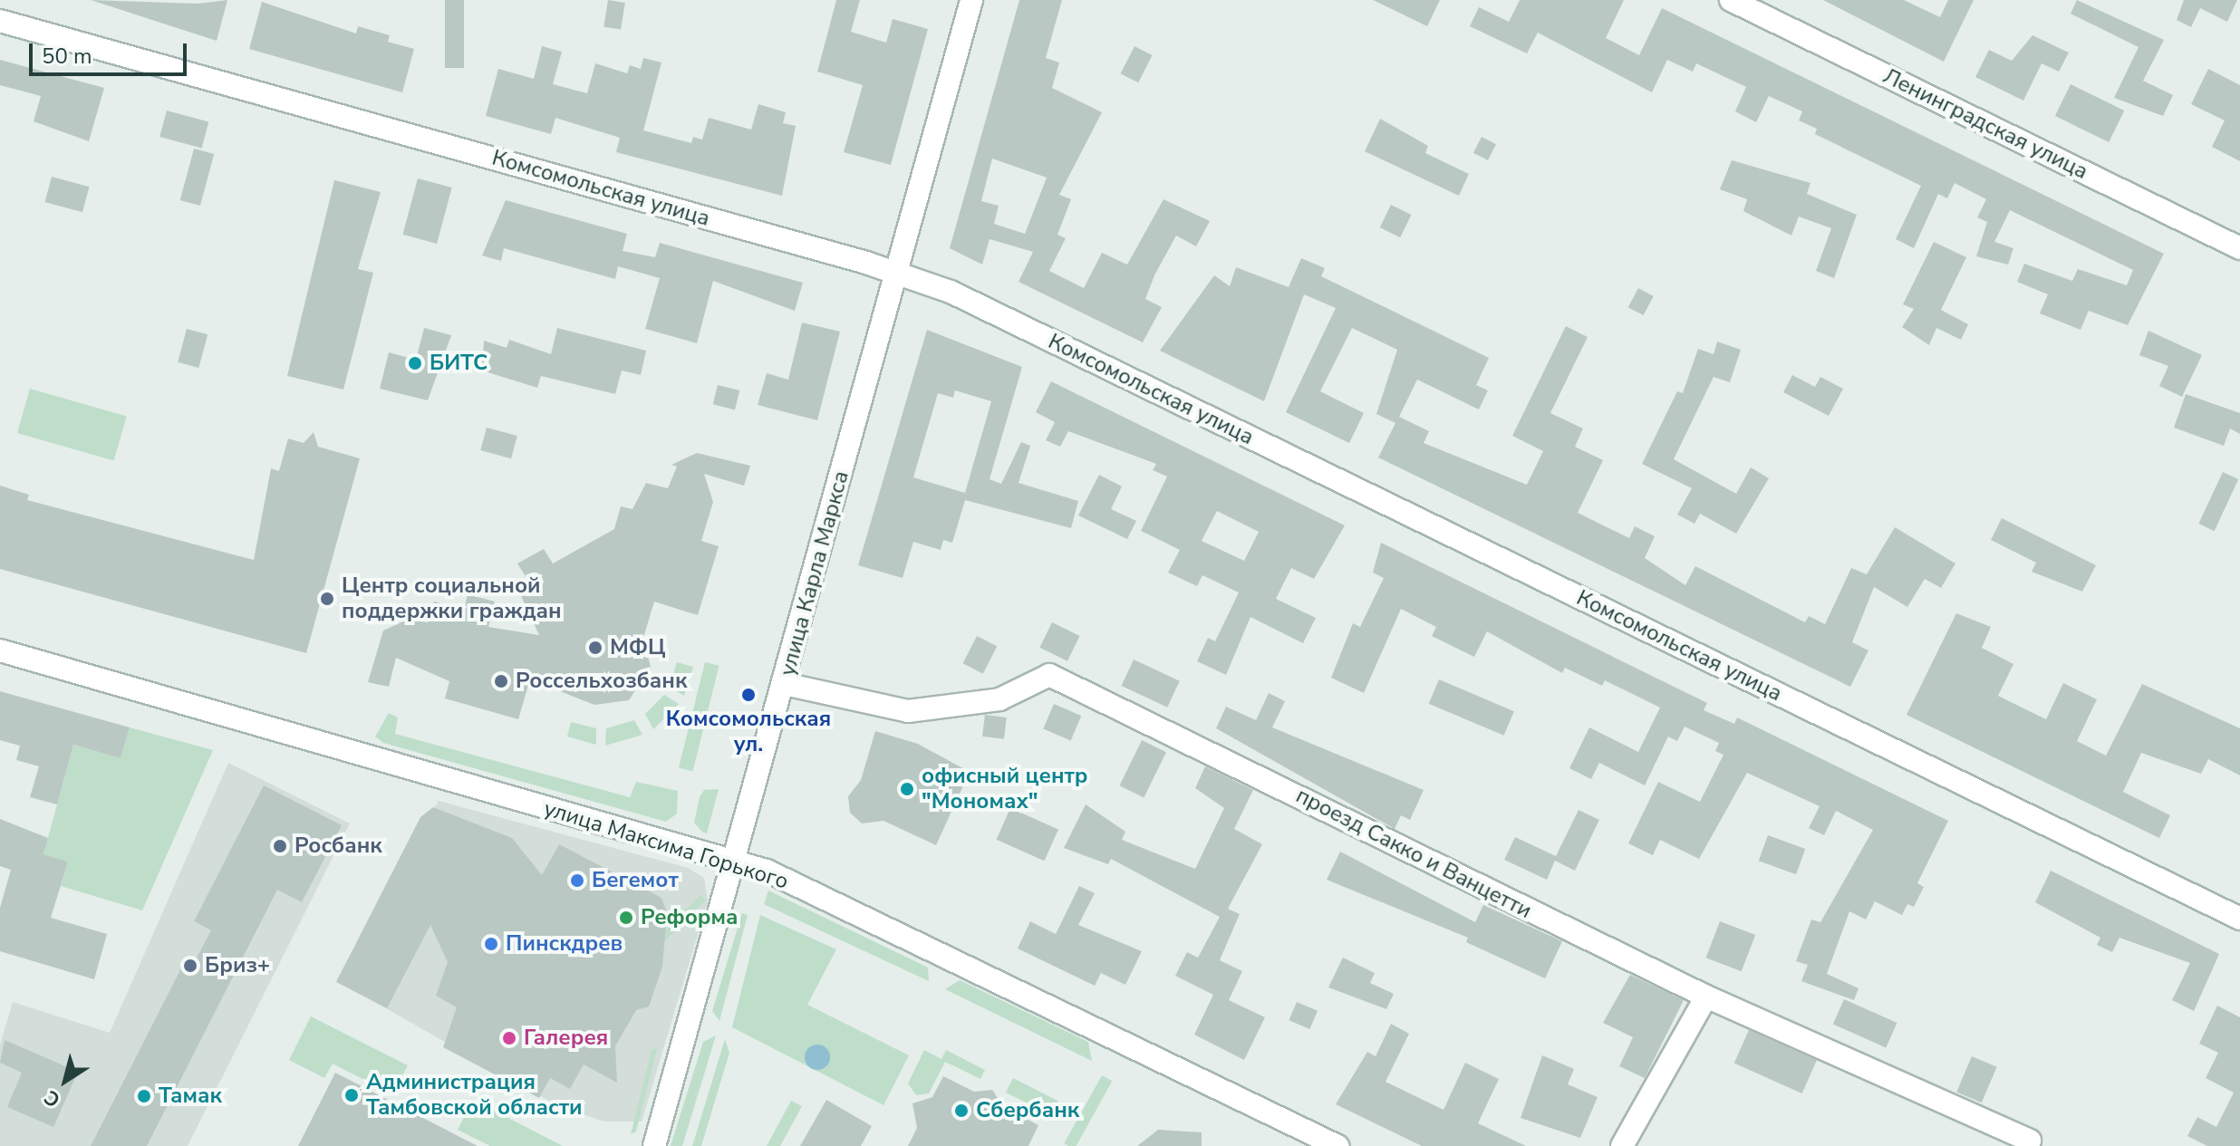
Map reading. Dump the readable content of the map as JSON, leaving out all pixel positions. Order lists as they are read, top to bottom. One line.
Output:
{"streets":{"street":["Ленинградская улица","Комсомольская улица","улица Карла Маркса","улица Максима Горького","проезд Сакко и Ванцетти"]},"crossings":[["Комсомольская улица","улица Карла Маркса"],["улица Карла Маркса","улица Максима Горького"],["улица Карла Маркса","проезд Сакко и Ванцетти"]],"places":["БИТС","Центр социальной поддержки граждан","МФЦ","Россельхозбанк","Комсомольская ул.","офисный центр \"Мономах\"","Росбанк","Бегемот","Реформа","Пинскдрев","Бриз+","Галерея","Администрация Тамбовской области","Тамак","Сбербанк"],"scale_bar":"50 m","north":"bottom left"}
